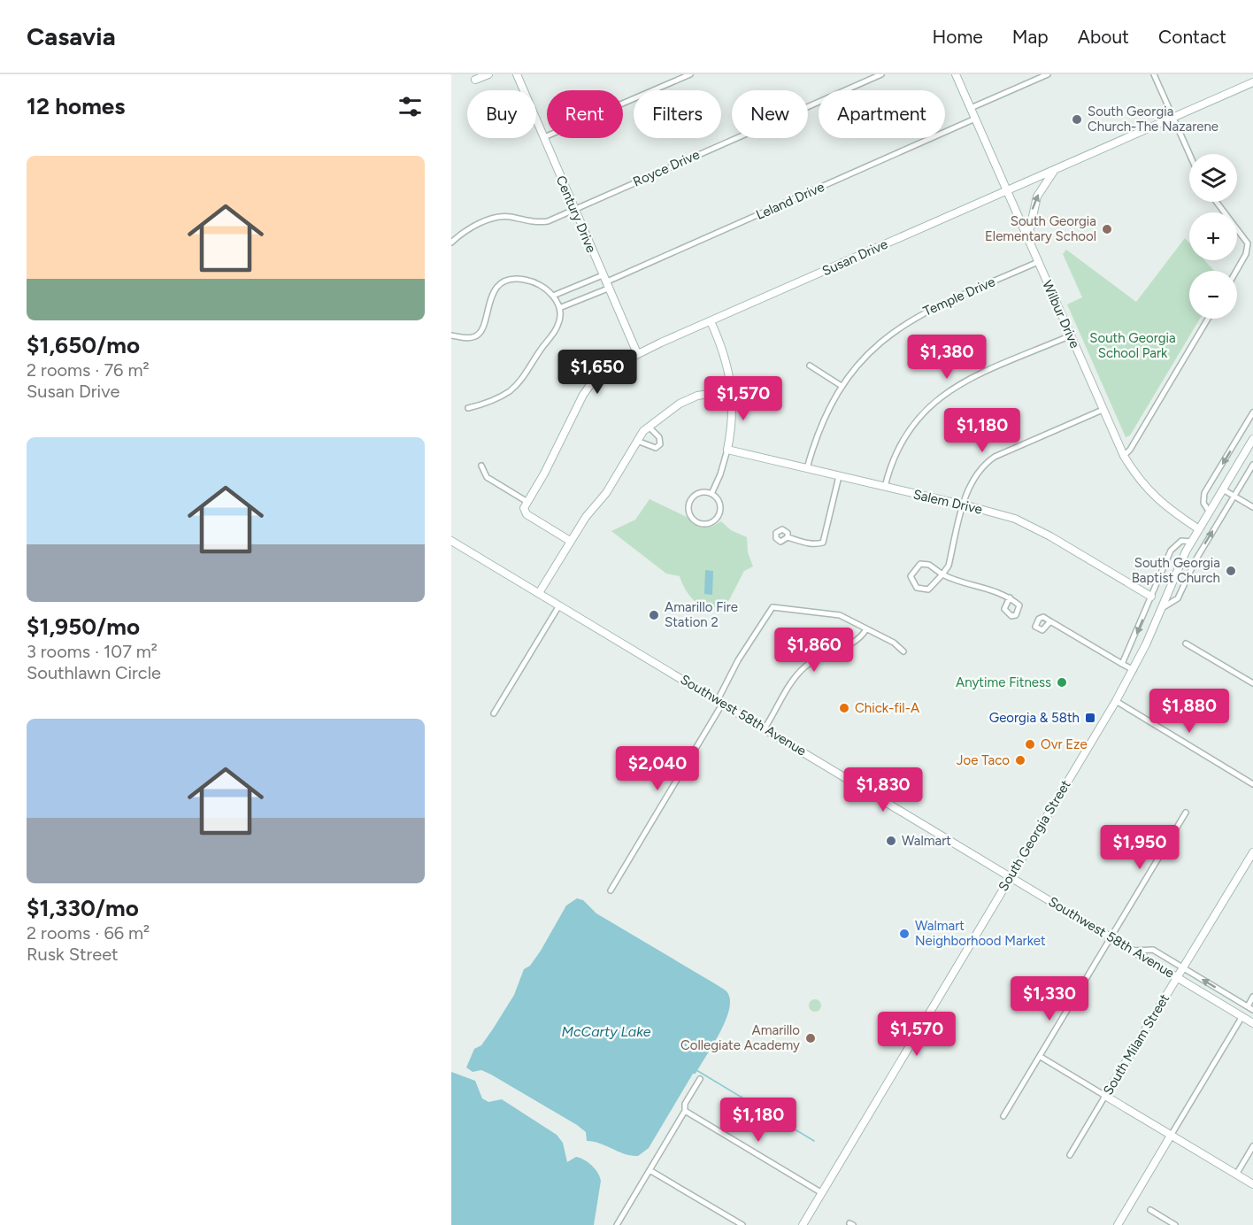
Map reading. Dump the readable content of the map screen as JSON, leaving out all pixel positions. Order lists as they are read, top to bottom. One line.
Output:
{"streets":{"main road":["Century Drive","Susan Drive","Wilbur Drive","Salem Drive","Southwest 58th Avenue","South Georgia Street","South Milam Street"],"street":["Royce Drive","Leland Drive","Temple Drive"]},"crossings":[["Royce Drive","Century Drive"],["Leland Drive","Century Drive"],["Leland Drive","Wilbur Drive"],["Century Drive","Susan Drive"],["Susan Drive","Wilbur Drive"],["Temple Drive","Wilbur Drive"],["Temple Drive","Salem Drive"],["Wilbur Drive","South Georgia Street"],["Southwest 58th Avenue","South Georgia Street"],["Southwest 58th Avenue","South Milam Street"]],"water":["McCarty Lake"],"parks":["South Georgia School Park"],"places":{"other":["South Georgia Church-The Nazarene","South Georgia Elementary School","South Georgia Baptist Church","Amarillo Fire Station 2","Anytime Fitness","Chick-fil-A","Ovr Eze","Joe Taco","Walmart","Walmart Neighborhood Market","Amarillo Collegiate Academy"],"transit":["Georgia & 58th"]},"page":{"header":"Casavia","nav":["Home","Map","About","Contact"],"heading":"12 homes","chip":["Buy","Rent","Filters","New","Apartment"],"list":[{"name":"$1,650/mo","note":"2 rooms · 76 m² · Susan Drive"},{"name":"$1,950/mo","note":"3 rooms · 107 m² · Southlawn Circle"},{"name":"$1,330/mo","note":"2 rooms · 66 m² · Rusk Street"}],"map_buttons":["+","−"],"price":["$1,380","$1,650","$1,570","$1,180","$1,860","$1,880","$2,040","$1,830","$1,950","$1,330","$1,570","$1,180"]}}
